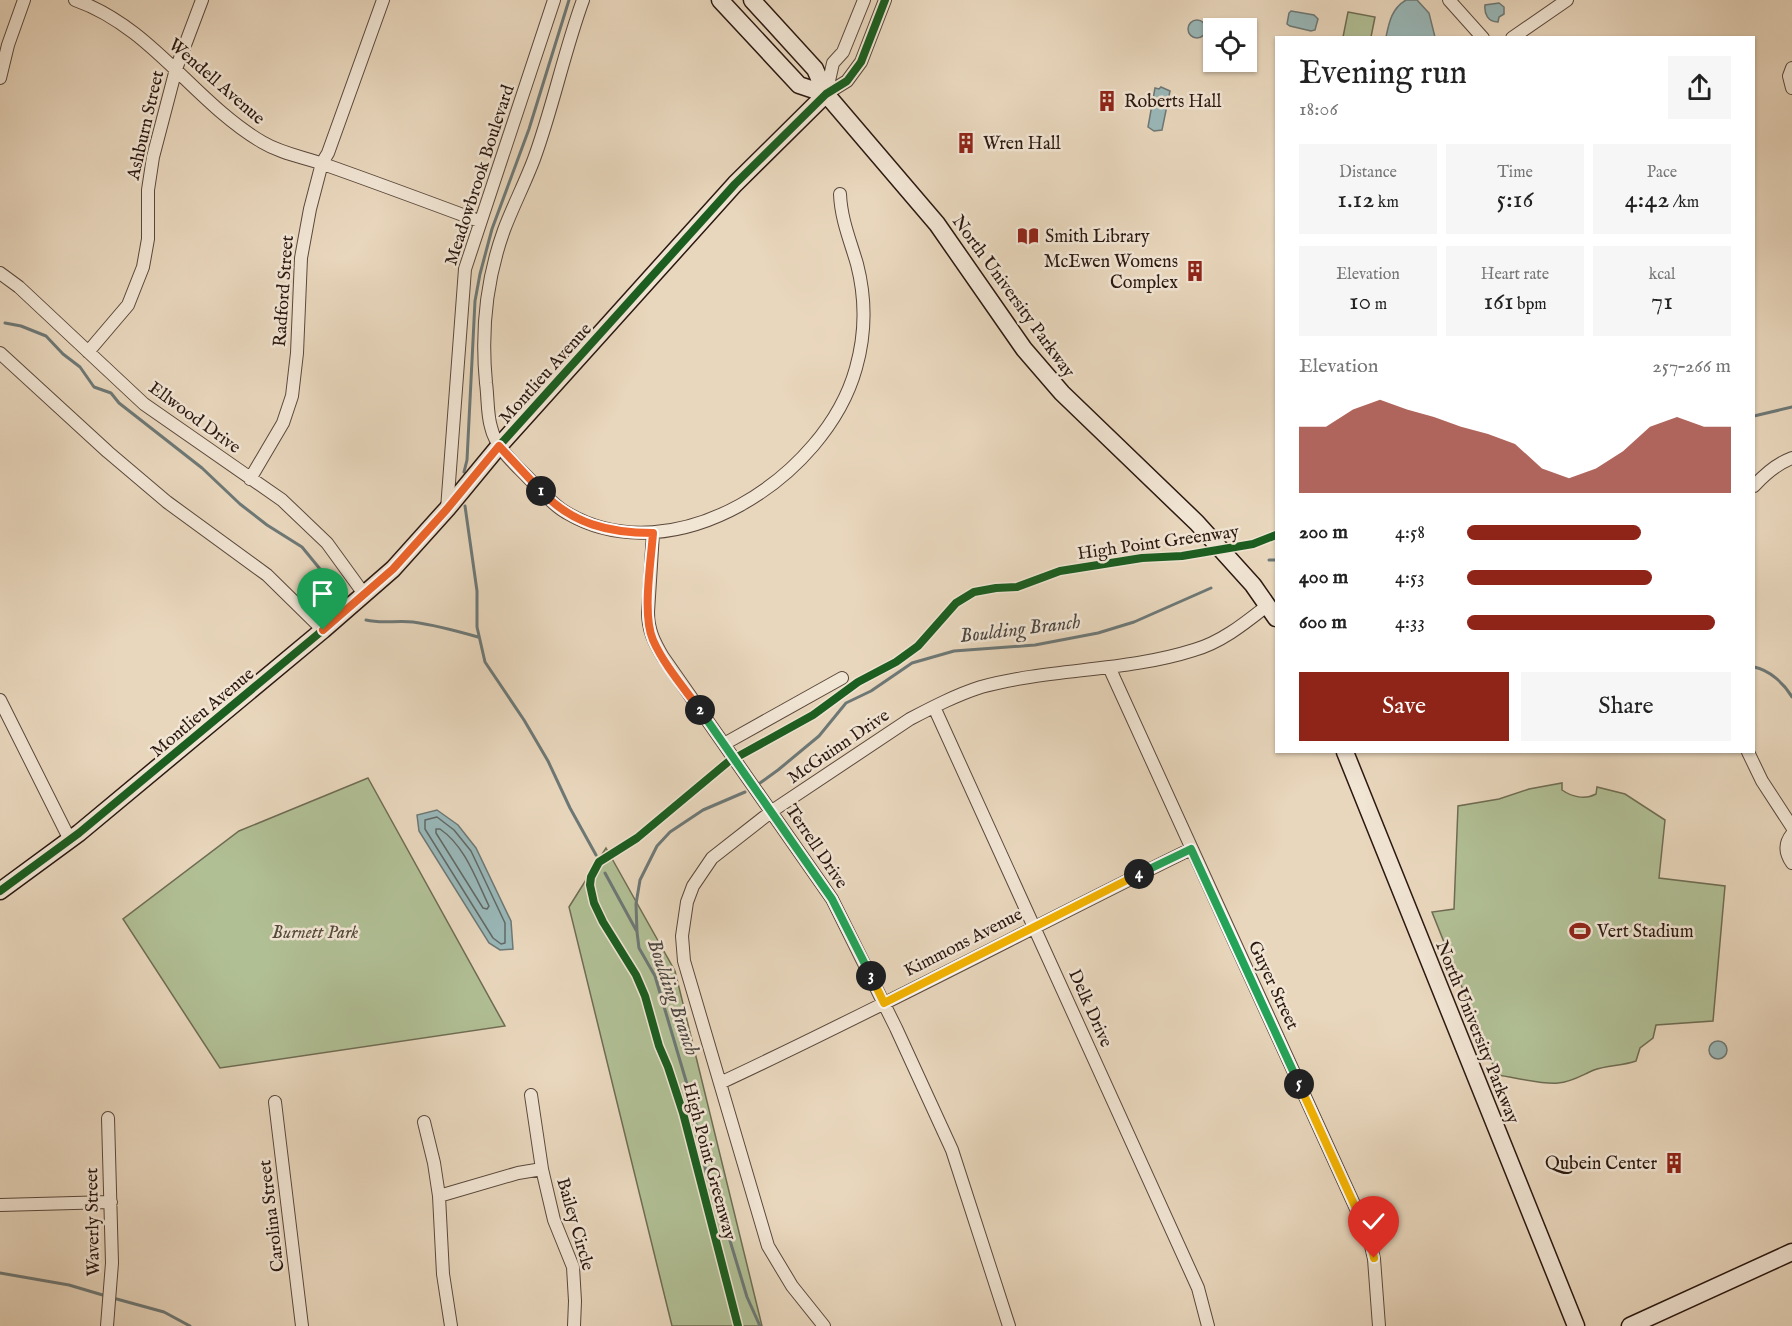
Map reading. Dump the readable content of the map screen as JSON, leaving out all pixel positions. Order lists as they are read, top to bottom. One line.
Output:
{"streets":{"main road":["North University Parkway","Montlieu Avenue"],"street":["Wendell Avenue","Ashburn Street","Meadowbrook Boulevard","Radford Street","Ellwood Drive","McGuinn Drive","Terrell Drive","Kimmons Avenue","Guyer Street","Delk Drive","Carolina Street","Waverly Street","Bailey Circle"],"cycle path":["High Point Greenway"]},"crossings":[["Wendell Avenue","Ashburn Street"],["Wendell Avenue","Meadowbrook Boulevard"],["Wendell Avenue","Radford Street"],["Ashburn Street","Ellwood Drive"],["Meadowbrook Boulevard","Montlieu Avenue"],["Radford Street","Ellwood Drive"],["North University Parkway","Montlieu Avenue"],["North University Parkway","McGuinn Drive"],["Montlieu Avenue","Ellwood Drive"],["McGuinn Drive","Terrell Drive"],["McGuinn Drive","Kimmons Avenue"],["McGuinn Drive","Guyer Street"],["McGuinn Drive","Delk Drive"],["Terrell Drive","Kimmons Avenue"],["Kimmons Avenue","Guyer Street"],["Kimmons Avenue","Delk Drive"]],"water":["Boulding Branch"],"parks":["Burnett Park"],"places":{"building":["Roberts Hall","Wren Hall","McEwen Womens Complex","Qubein Center"],"library":["Smith Library"],"sports":["Vert Stadium"]},"page":{"heading":["Evening run","18:06"],"stats":[["Distance","1.12 km"],["Time","5:16"],["Pace","4:42 /km"],["Elevation","10 m"],["Heart rate","161 bpm"],["kcal","71"]],"chart":["Elevation","257–266 m"],"pins":["1","2","4","3","5"],"list":[{"name":"200 m","note":"4:58"},{"name":"400 m","note":"4:53"},{"name":"600 m","note":"4:33"}],"buttons":["Save","Share"]}}
